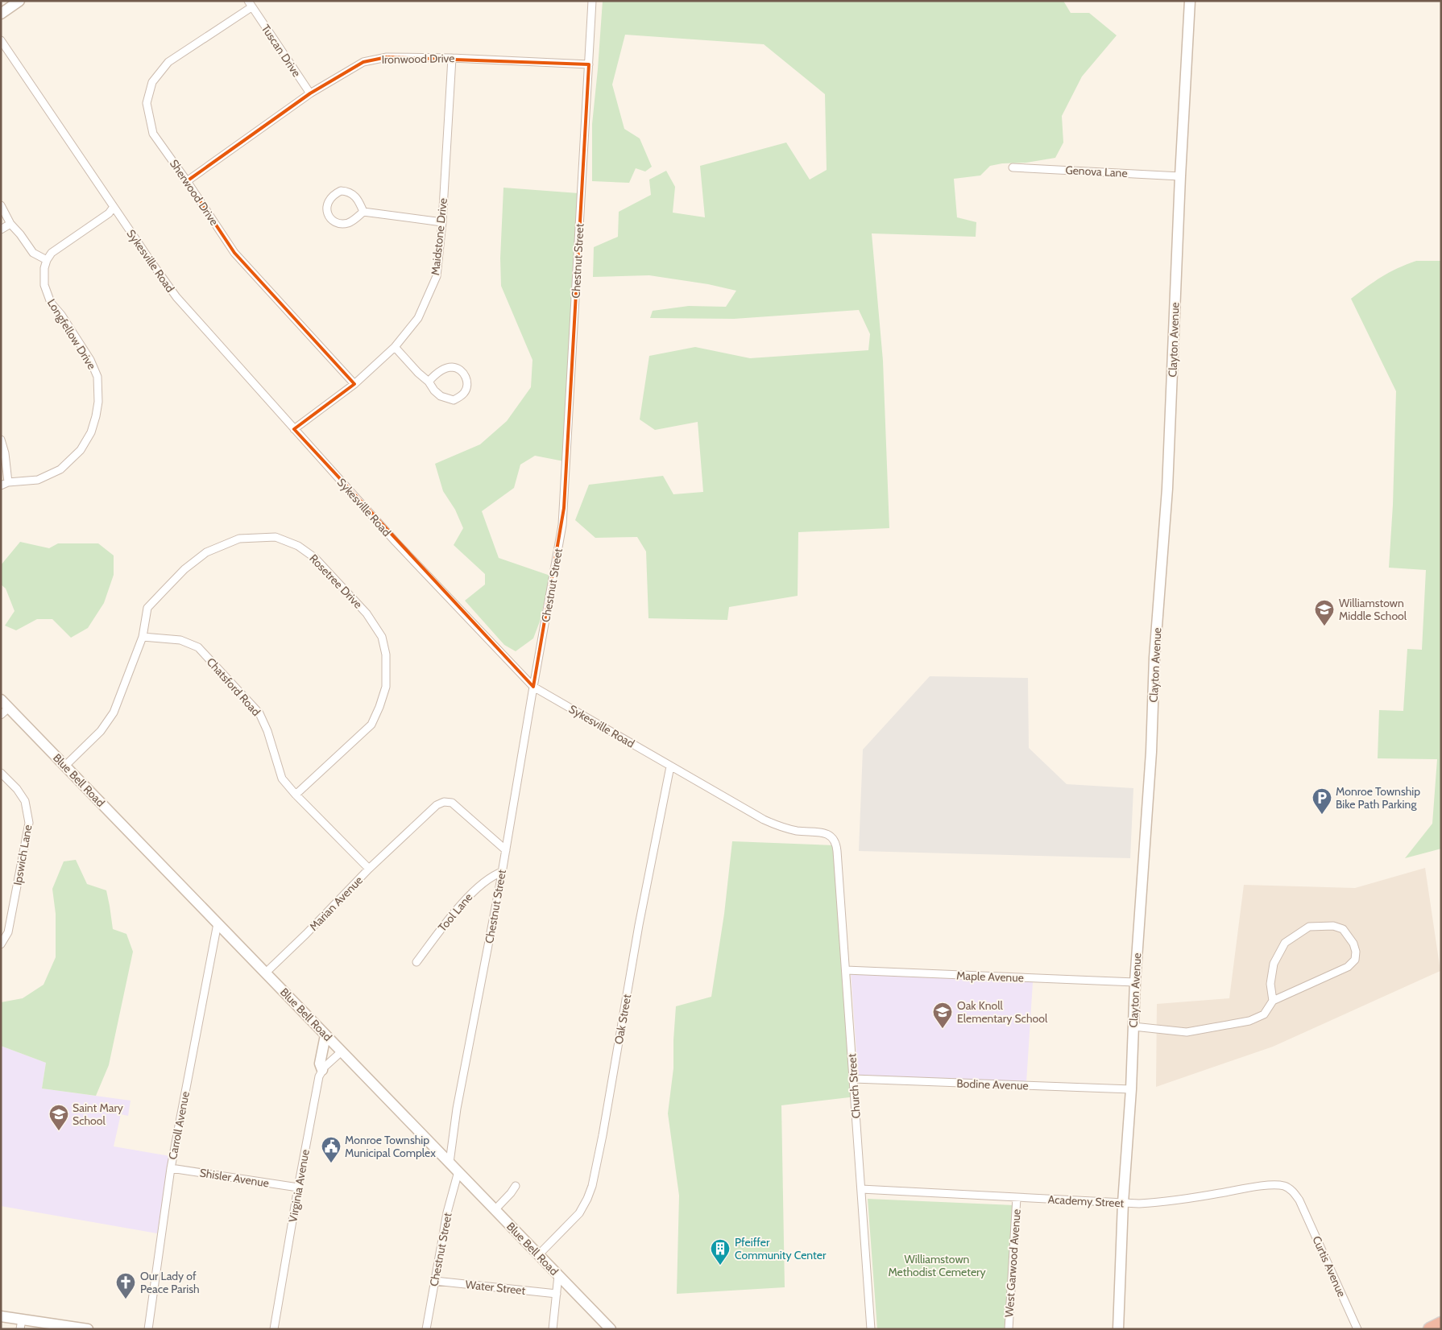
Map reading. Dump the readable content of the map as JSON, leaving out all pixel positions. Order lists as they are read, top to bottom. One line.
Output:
{"streets":{"main road":["Clayton Avenue","Blue Bell Road"],"street":["Tuscan Drive","Ironwood Drive","Genova Lane","Sherwood Drive","Maidstone Drive","Sykesville Road","Chestnut Street","Longfellow Drive","Rosetree Drive","Chatsford Road","Ipswich Lane","Marian Avenue","Tool Lane","Maple Avenue","Oak Street","Bodine Avenue","Church Street","Carroll Avenue","Shisler Avenue","Virginia Avenue","Academy Street","West Garwood Avenue","Curtis Avenue","Water Street"]},"crossings":[["Tuscan Drive","Ironwood Drive"],["Tuscan Drive","Sherwood Drive"],["Ironwood Drive","Sherwood Drive"],["Ironwood Drive","Maidstone Drive"],["Ironwood Drive","Chestnut Street"],["Genova Lane","Clayton Avenue"],["Sherwood Drive","Maidstone Drive"],["Maidstone Drive","Sykesville Road"],["Sykesville Road","Chestnut Street"],["Sykesville Road","Oak Street"],["Sykesville Road","Church Street"],["Chestnut Street","Blue Bell Road"],["Chestnut Street","Marian Avenue"],["Chestnut Street","Tool Lane"],["Chestnut Street","Water Street"],["Clayton Avenue","Maple Avenue"],["Clayton Avenue","Bodine Avenue"],["Clayton Avenue","Academy Street"],["Rosetree Drive","Chatsford Road"],["Rosetree Drive","Blue Bell Road"],["Chatsford Road","Marian Avenue"],["Blue Bell Road","Marian Avenue"],["Blue Bell Road","Oak Street"],["Blue Bell Road","Carroll Avenue"],["Blue Bell Road","Virginia Avenue"],["Maple Avenue","Church Street"],["Bodine Avenue","Church Street"],["Church Street","Academy Street"],["Carroll Avenue","Shisler Avenue"],["Shisler Avenue","Virginia Avenue"],["Academy Street","West Garwood Avenue"],["Academy Street","Curtis Avenue"]],"parks":["Williamstown Methodist Cemetery"],"places":{"school or university":["Williamstown Middle School","Oak Knoll Elementary School","Saint Mary School"],"parking":["Monroe Township Bike Path Parking"],"public building":["Monroe Township Municipal Complex"],"building":["Pfeiffer Community Center"],"church":["Our Lady of Peace Parish"]}}
